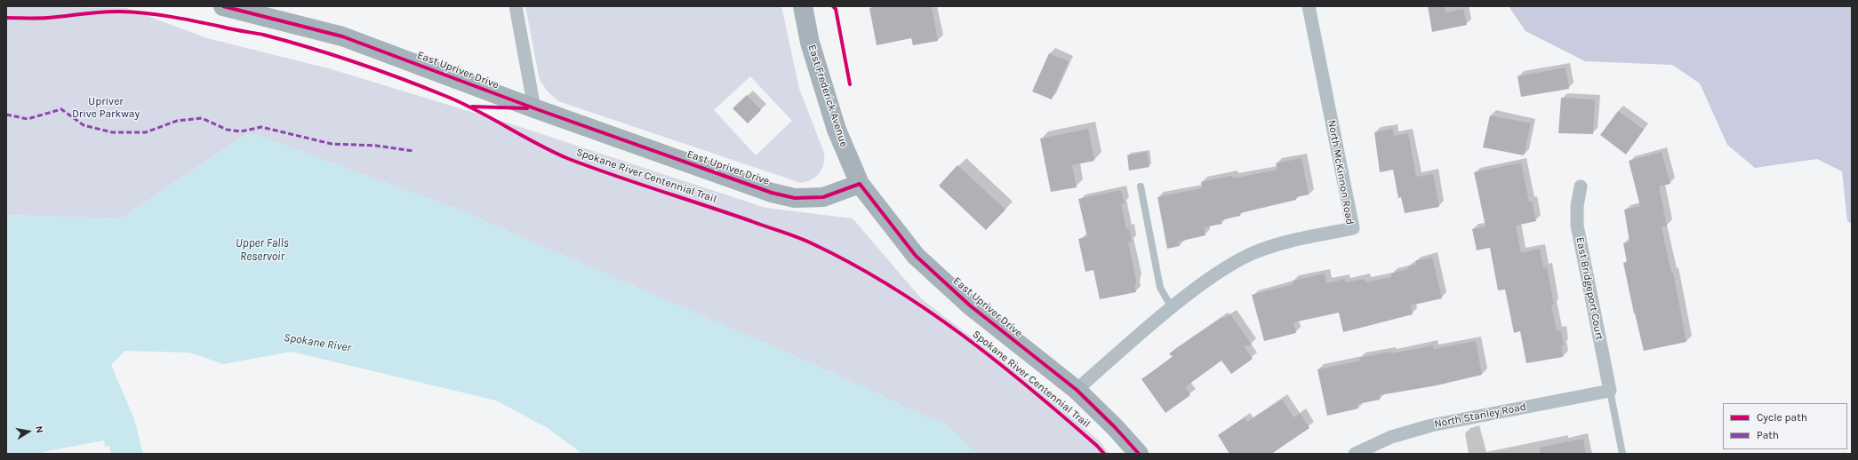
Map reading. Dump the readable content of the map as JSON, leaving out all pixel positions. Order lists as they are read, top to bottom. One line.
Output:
{"streets":{"street":["East Upriver Drive","East Frederick Avenue","North McKinnon Road","East Bridgeport Court","North Stanley Road"],"cycle path":["Spokane River Centennial Trail"]},"crossings":[["East Upriver Drive","East Frederick Avenue"],["East Upriver Drive","North McKinnon Road"],["East Bridgeport Court","North Stanley Road"]],"water":["Upper Falls Reservoir","Spokane River"],"parks":["Upriver Drive Parkway"],"legend":["Cycle path","Path"],"north":"right"}
